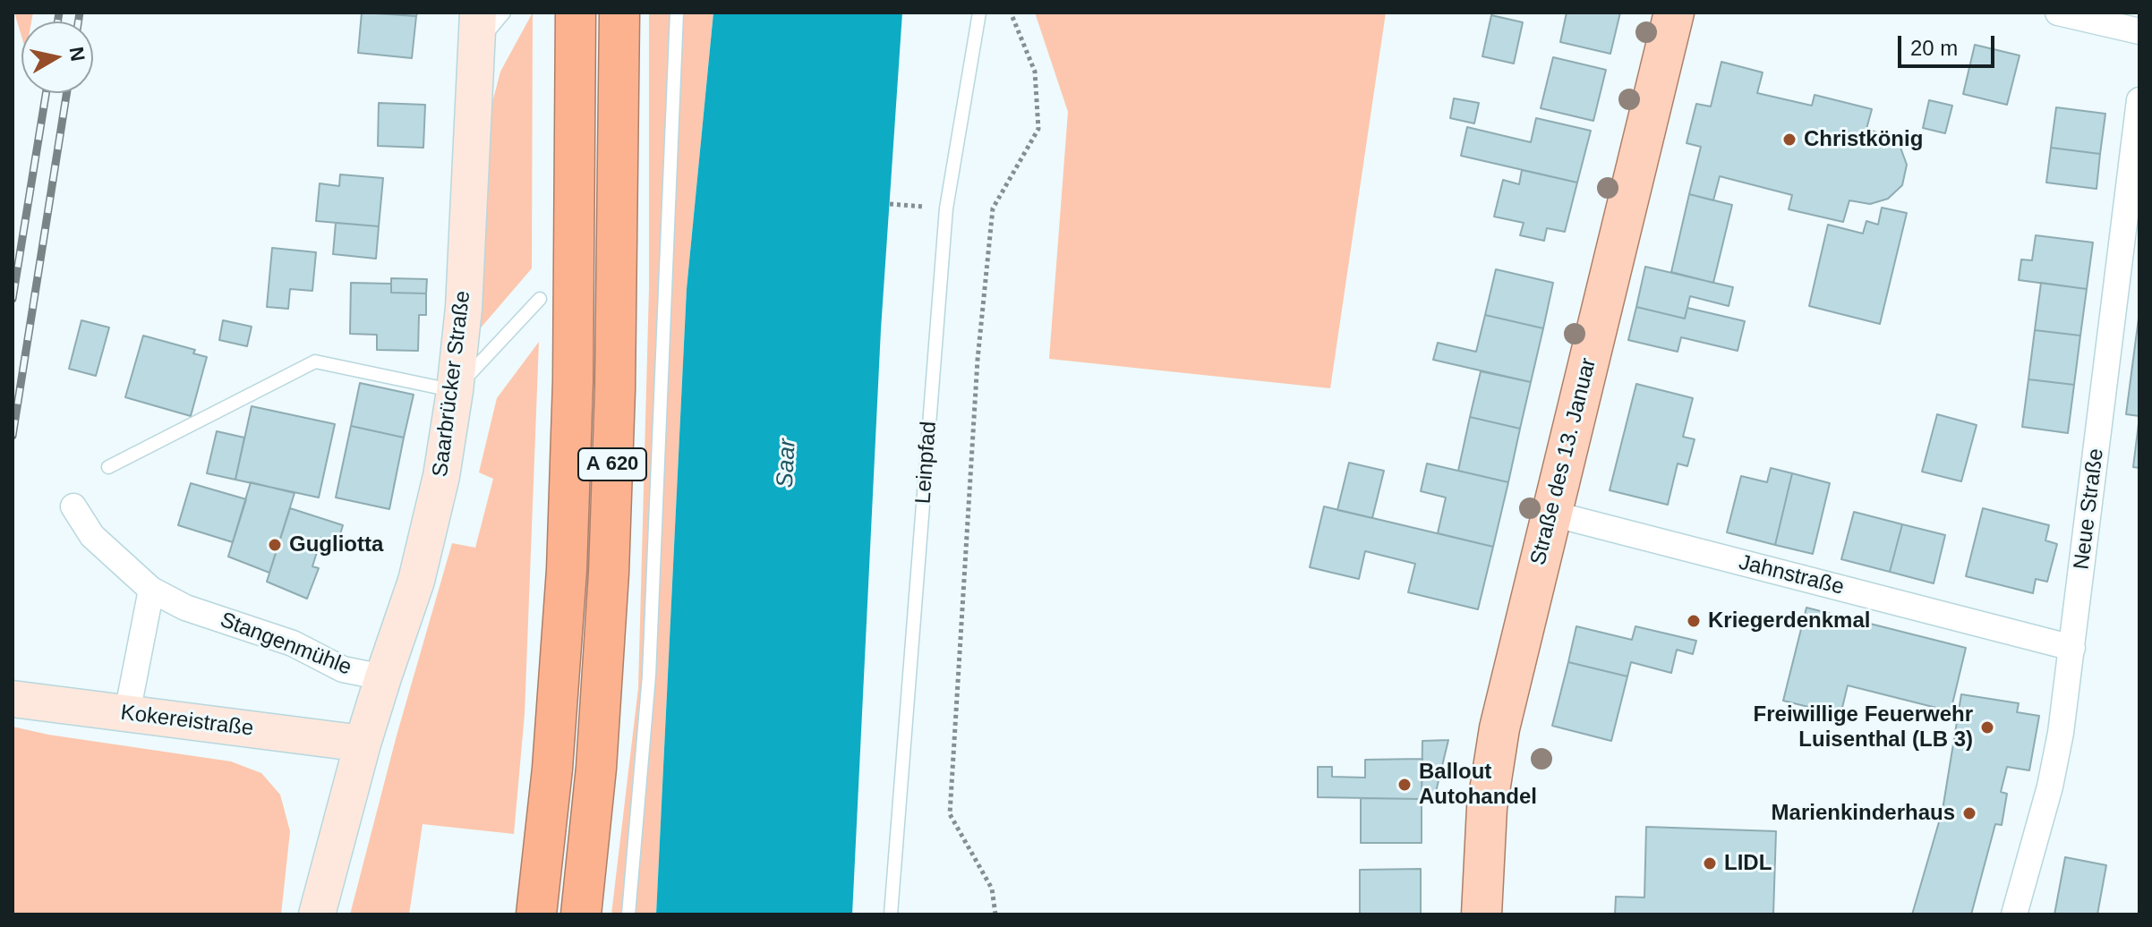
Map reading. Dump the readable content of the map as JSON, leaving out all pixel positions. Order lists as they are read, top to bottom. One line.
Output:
{"streets":{"highway":["A 620"],"main road":["Straße des 13. Januar"],"street":["Saarbrücker Straße","Neue Straße","Jahnstraße","Stangenmühle","Kokereistraße"],"lane":["Leinpfad"]},"crossings":[["Saarbrücker Straße","Stangenmühle"],["Saarbrücker Straße","Kokereistraße"],["Straße des 13. Januar","Jahnstraße"],["Neue Straße","Jahnstraße"]],"water":["Saar"],"places":["Christkönig","Gugliotta","Kriegerdenkmal","Freiwillige Feuerwehr Luisenthal (LB 3)","Ballout Autohandel","Marienkinderhaus","LIDL"],"scale_bar":"20 m","north":"right"}
